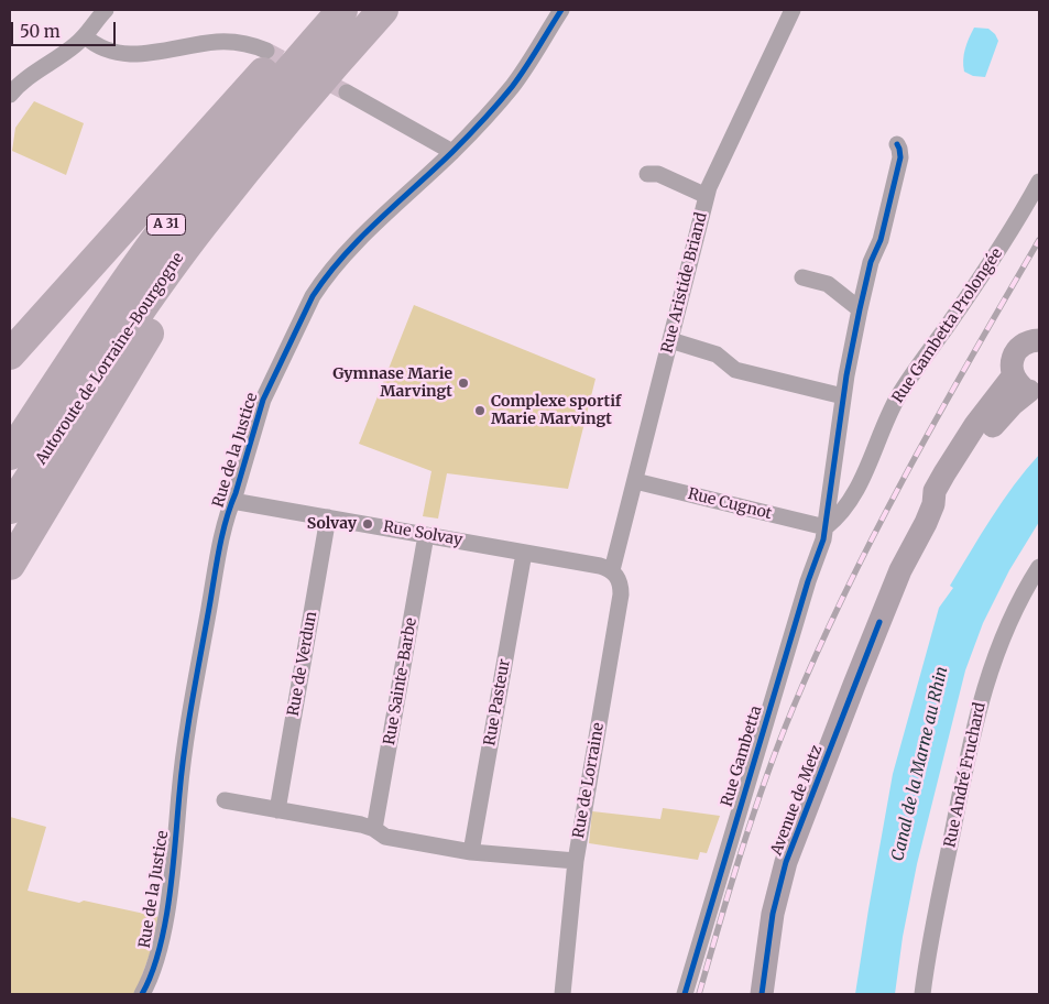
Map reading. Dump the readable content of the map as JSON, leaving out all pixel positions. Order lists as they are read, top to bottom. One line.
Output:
{"streets":{"highway":["A 31","Autoroute de Lorraine-Bourgogne"],"main road":["Avenue de Metz"],"street":["Rue Aristide Briand","Rue Gambetta Prolongée","Rue de la Justice","Rue Cugnot","Rue Solvay","Rue de Verdun","Rue Sainte-Barbe","Rue Pasteur","Rue Gambetta","Rue André Fruchard","Rue de Lorraine"]},"crossings":[["Rue Aristide Briand","Rue Cugnot"],["Rue Aristide Briand","Rue Solvay"],["Rue Aristide Briand","Rue de Lorraine"],["Rue Gambetta Prolongée","Rue Cugnot"],["Rue Gambetta Prolongée","Rue Gambetta"],["Rue de la Justice","Rue Solvay"],["Rue Cugnot","Rue Gambetta"],["Rue Solvay","Rue de Verdun"],["Rue Solvay","Rue Sainte-Barbe"],["Rue Solvay","Rue Pasteur"],["Rue Solvay","Rue de Lorraine"]],"water":["Canal de la Marne au Rhin"],"places":["Gymnase Marie Marvingt","Complexe sportif Marie Marvingt","Solvay"],"scale_bar":"50 m"}
